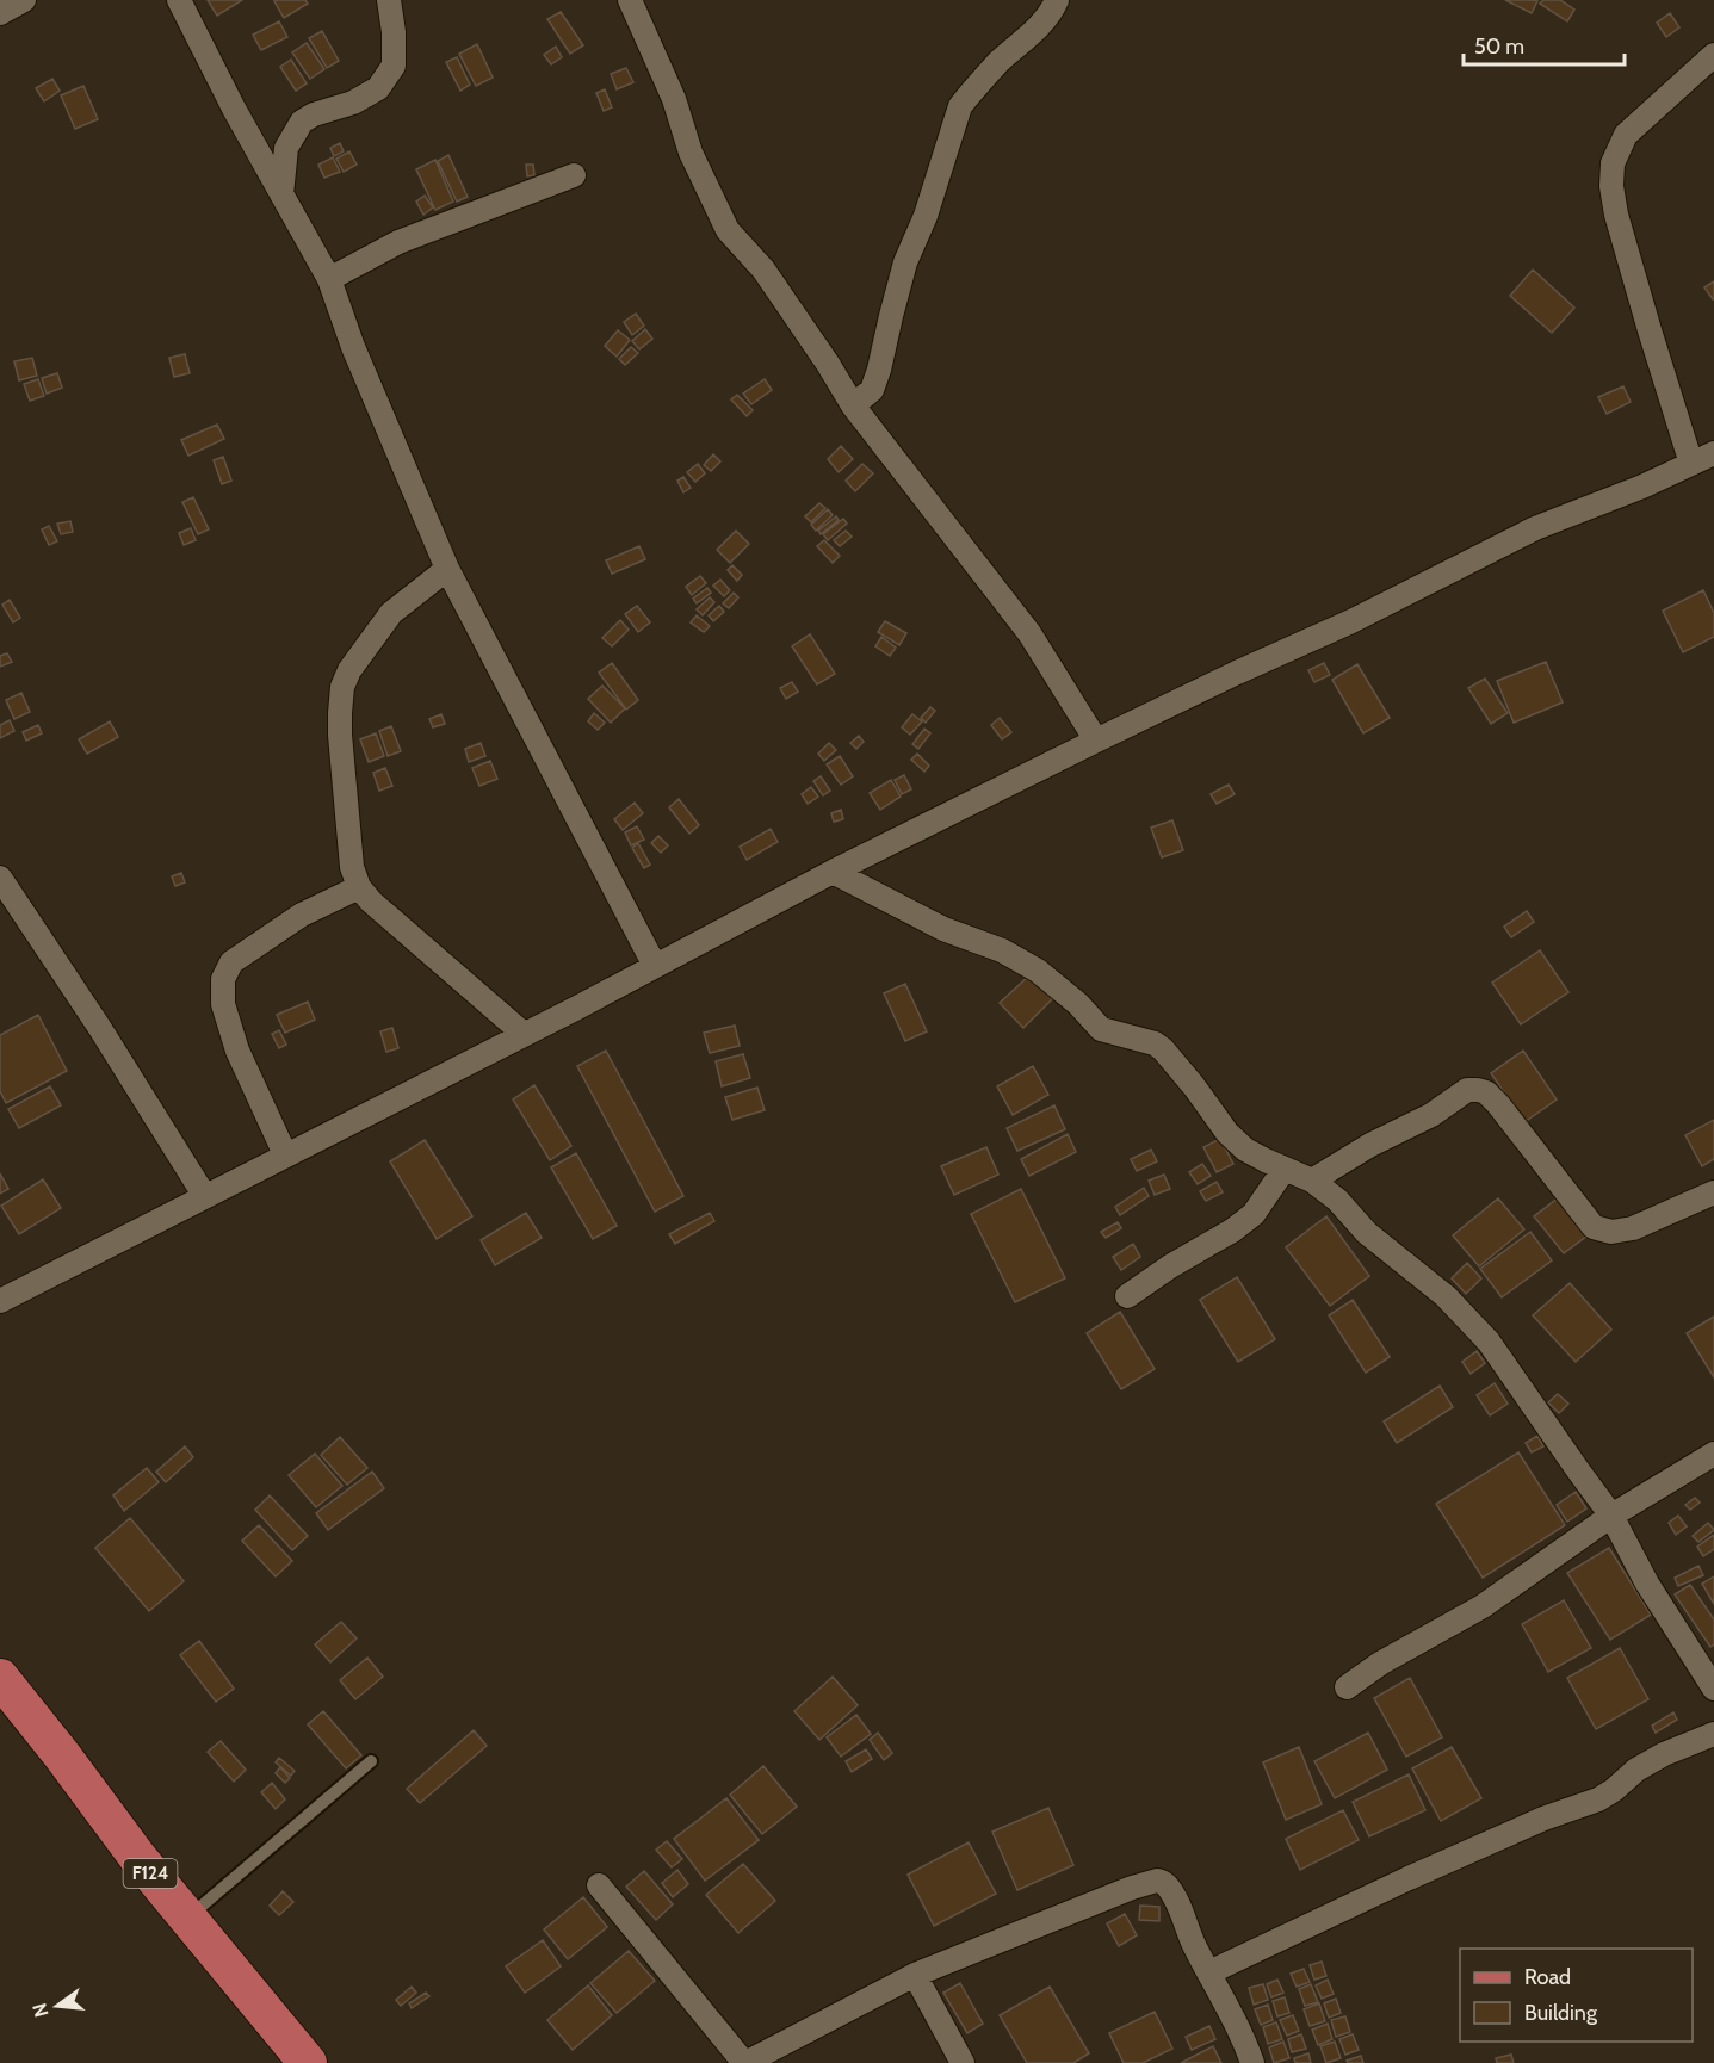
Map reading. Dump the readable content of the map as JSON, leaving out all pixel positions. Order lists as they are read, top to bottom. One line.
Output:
{"streets":{"main road":["F124"]},"legend":["Road","Building"],"scale_bar":"50 m","north":"left"}
